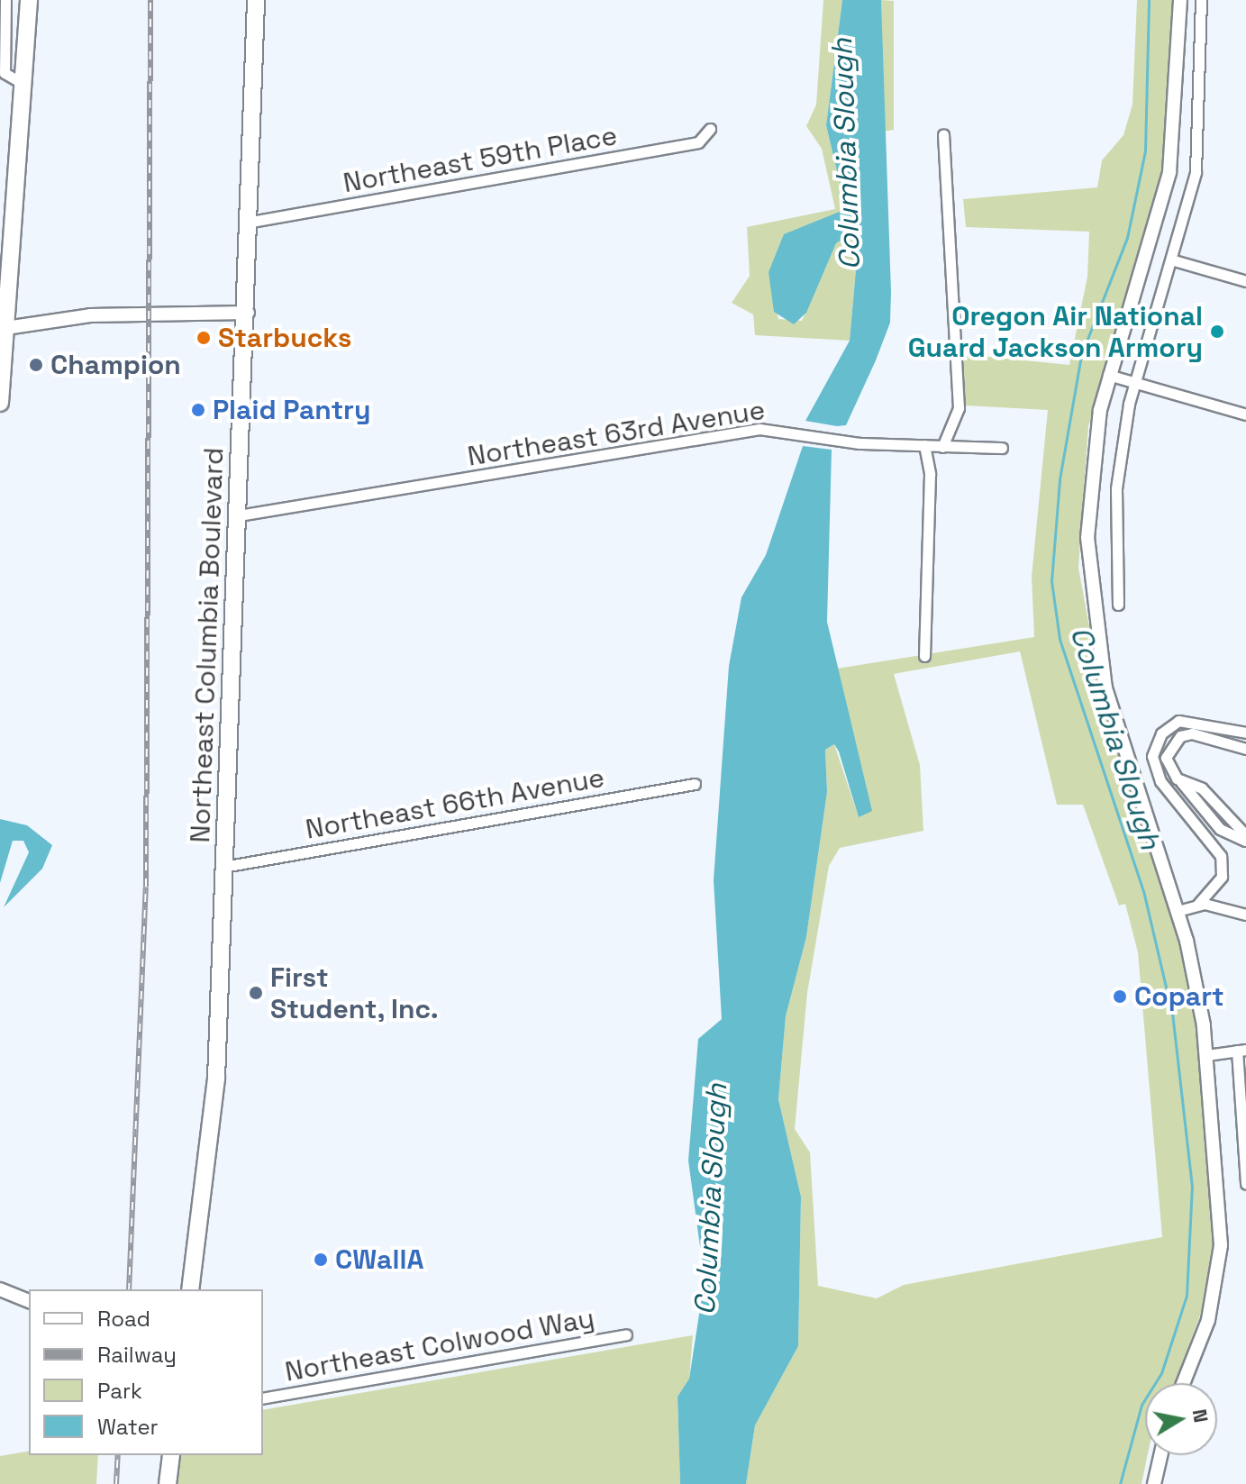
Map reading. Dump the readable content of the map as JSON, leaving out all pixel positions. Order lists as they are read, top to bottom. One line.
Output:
{"streets":{"main road":["Northeast Columbia Boulevard"],"street":["Northeast 59th Place","Northeast 63rd Avenue","Northeast 66th Avenue","Northeast Colwood Way"]},"crossings":[["Northeast 59th Place","Northeast Columbia Boulevard"],["Northeast 63rd Avenue","Northeast Columbia Boulevard"],["Northeast Columbia Boulevard","Northeast 66th Avenue"]],"water":["Columbia Slough"],"places":["Oregon Air National Guard Jackson Armory","Starbucks","Champion","Plaid Pantry","First Student, Inc.","Copart","CWallA"],"legend":["Road","Railway","Park","Water"],"north":"right"}
